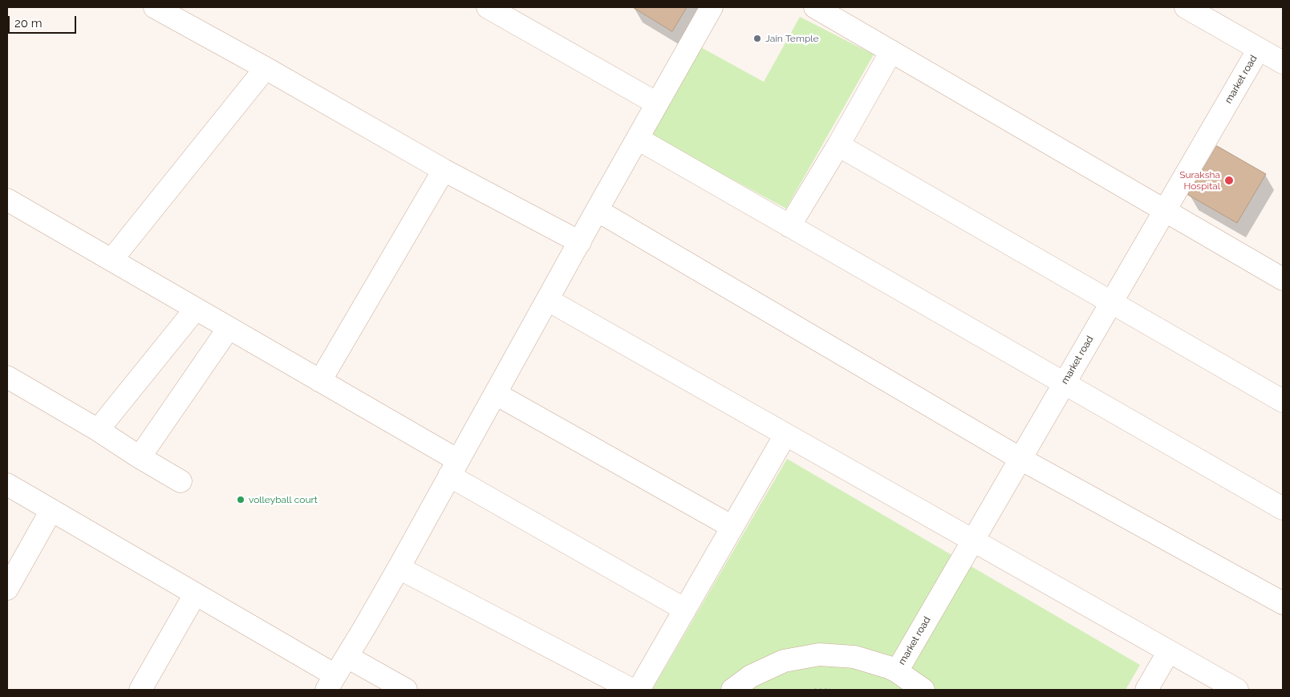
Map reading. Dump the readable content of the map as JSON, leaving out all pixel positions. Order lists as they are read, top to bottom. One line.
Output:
{"streets":{"street":["market road"]},"places":["Jain Temple","Suraksha Hospital","volleyball court"],"scale_bar":"20 m"}
